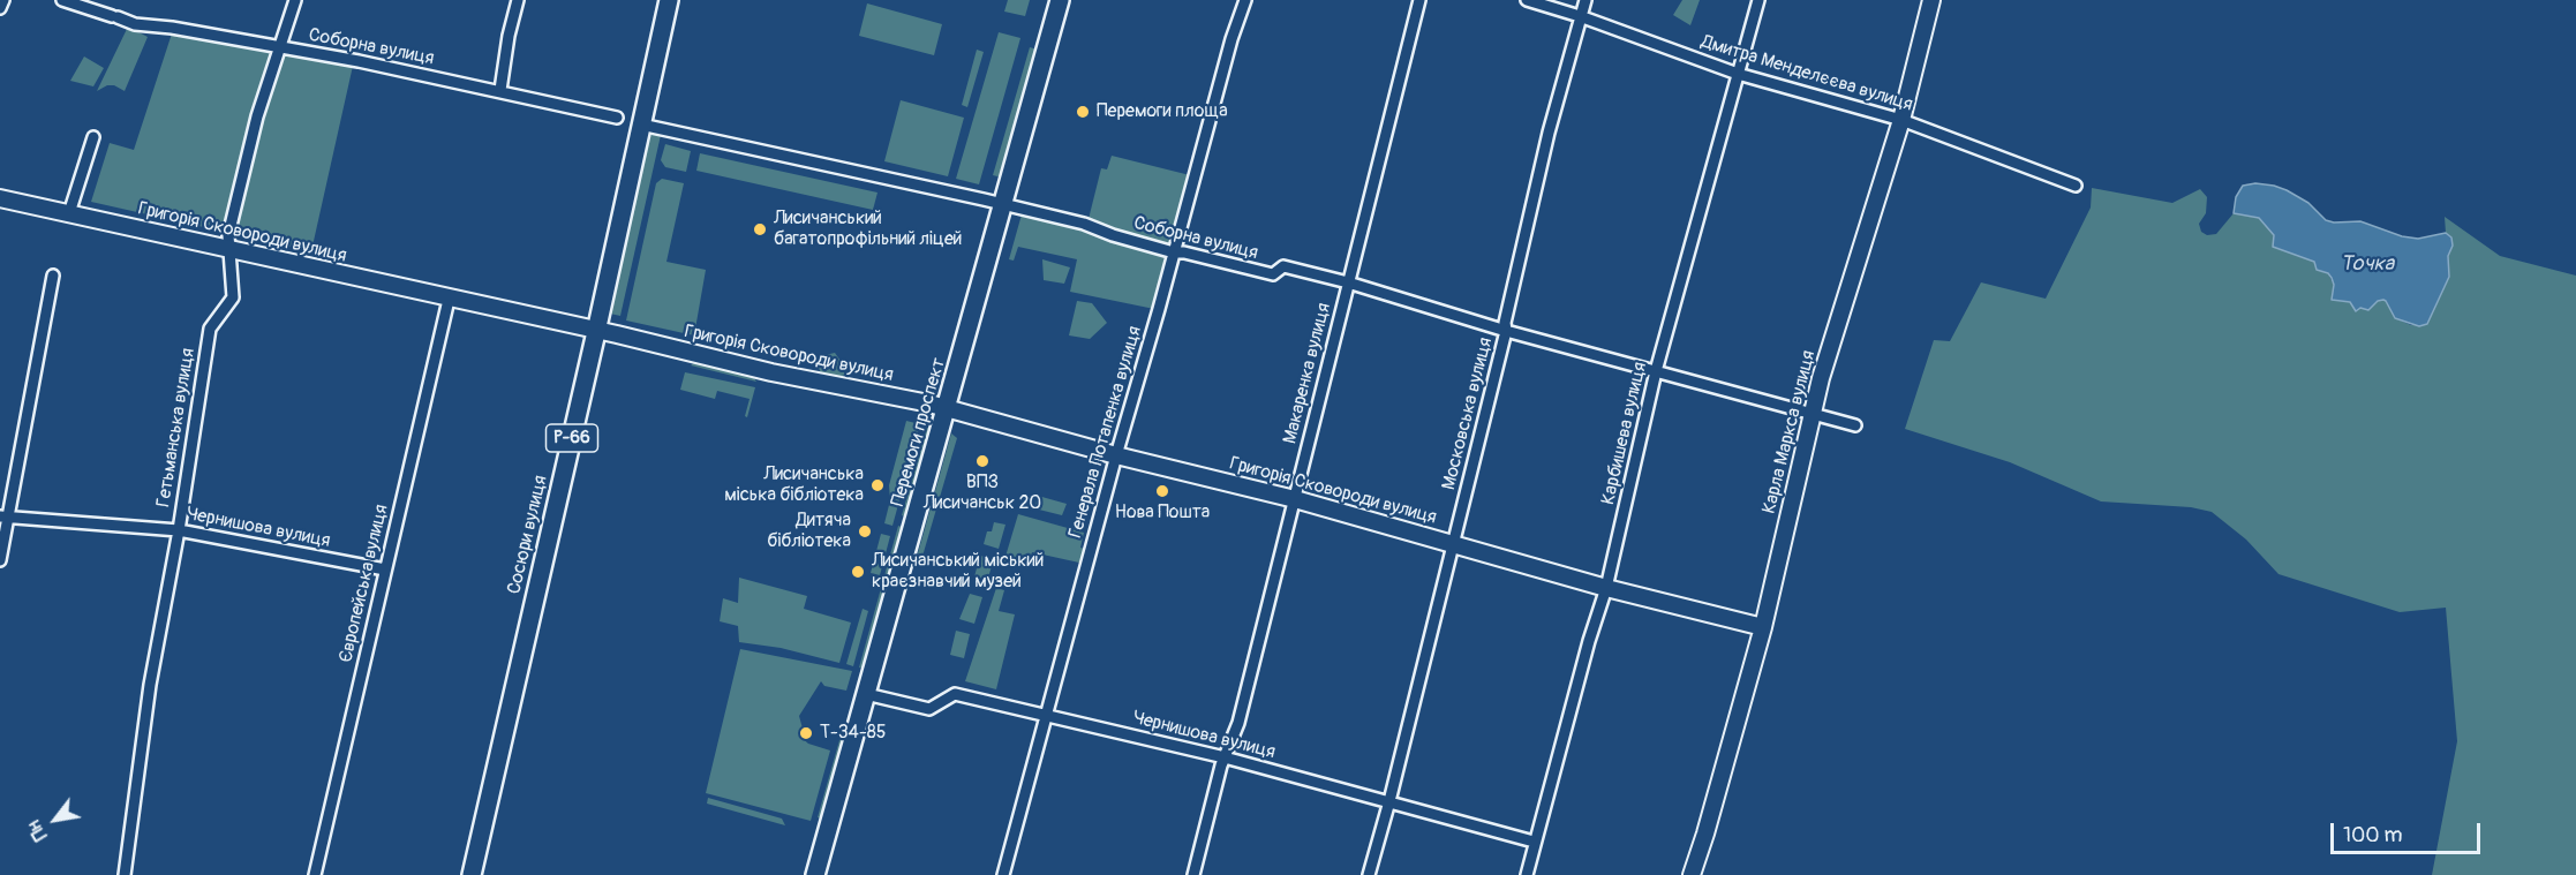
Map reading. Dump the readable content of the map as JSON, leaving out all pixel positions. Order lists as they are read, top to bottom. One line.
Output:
{"streets":{"main road":["Перемоги проспект","Р-66","Сосюри вулиця"],"street":["Соборна вулиця","Дмитра Менделєєва вулиця","Григорія Сковороди вулиця","Макаренка вулиця","Московська вулиця","Гетьманська вулиця","Генерала Потапенка вулиця","Карла Маркса вулиця","Карбишева вулиця","Чернишова вулиця","Європейська вулиця"]},"crossings":[["Соборна вулиця","Макаренка вулиця"],["Соборна вулиця","Московська вулиця"],["Соборна вулиця","Гетьманська вулиця"],["Соборна вулиця","Перемоги проспект"],["Соборна вулиця","Генерала Потапенка вулиця"],["Соборна вулиця","Карла Маркса вулиця"],["Соборна вулиця","Карбишева вулиця"],["Соборна вулиця","Сосюри вулиця"],["Дмитра Менделєєва вулиця","Московська вулиця"],["Дмитра Менделєєва вулиця","Карла Маркса вулиця"],["Дмитра Менделєєва вулиця","Карбишева вулиця"],["Григорія Сковороди вулиця","Макаренка вулиця"],["Григорія Сковороди вулиця","Московська вулиця"],["Григорія Сковороди вулиця","Гетьманська вулиця"],["Григорія Сковороди вулиця","Перемоги проспект"],["Григорія Сковороди вулиця","Генерала Потапенка вулиця"],["Григорія Сковороди вулиця","Карла Маркса вулиця"],["Григорія Сковороди вулиця","Карбишева вулиця"],["Григорія Сковороди вулиця","Сосюри вулиця"],["Григорія Сковороди вулиця","Європейська вулиця"],["Макаренка вулиця","Чернишова вулиця"],["Московська вулиця","Чернишова вулиця"],["Гетьманська вулиця","Чернишова вулиця"],["Перемоги проспект","Чернишова вулиця"],["Генерала Потапенка вулиця","Чернишова вулиця"],["Карбишева вулиця","Чернишова вулиця"],["Чернишова вулиця","Європейська вулиця"]],"water":["Точка"],"places":["Перемоги площа","Лисичанський багатопрофільний ліцей","ВПЗ Лисичанськ 20","Лисичанська мiська бiблiотека","Нова Пошта","Дитяча бiблiотека","Лисичанський міський краєзнавчий музей","Т-34-85"],"scale_bar":"100 m","north":"bottom left"}
